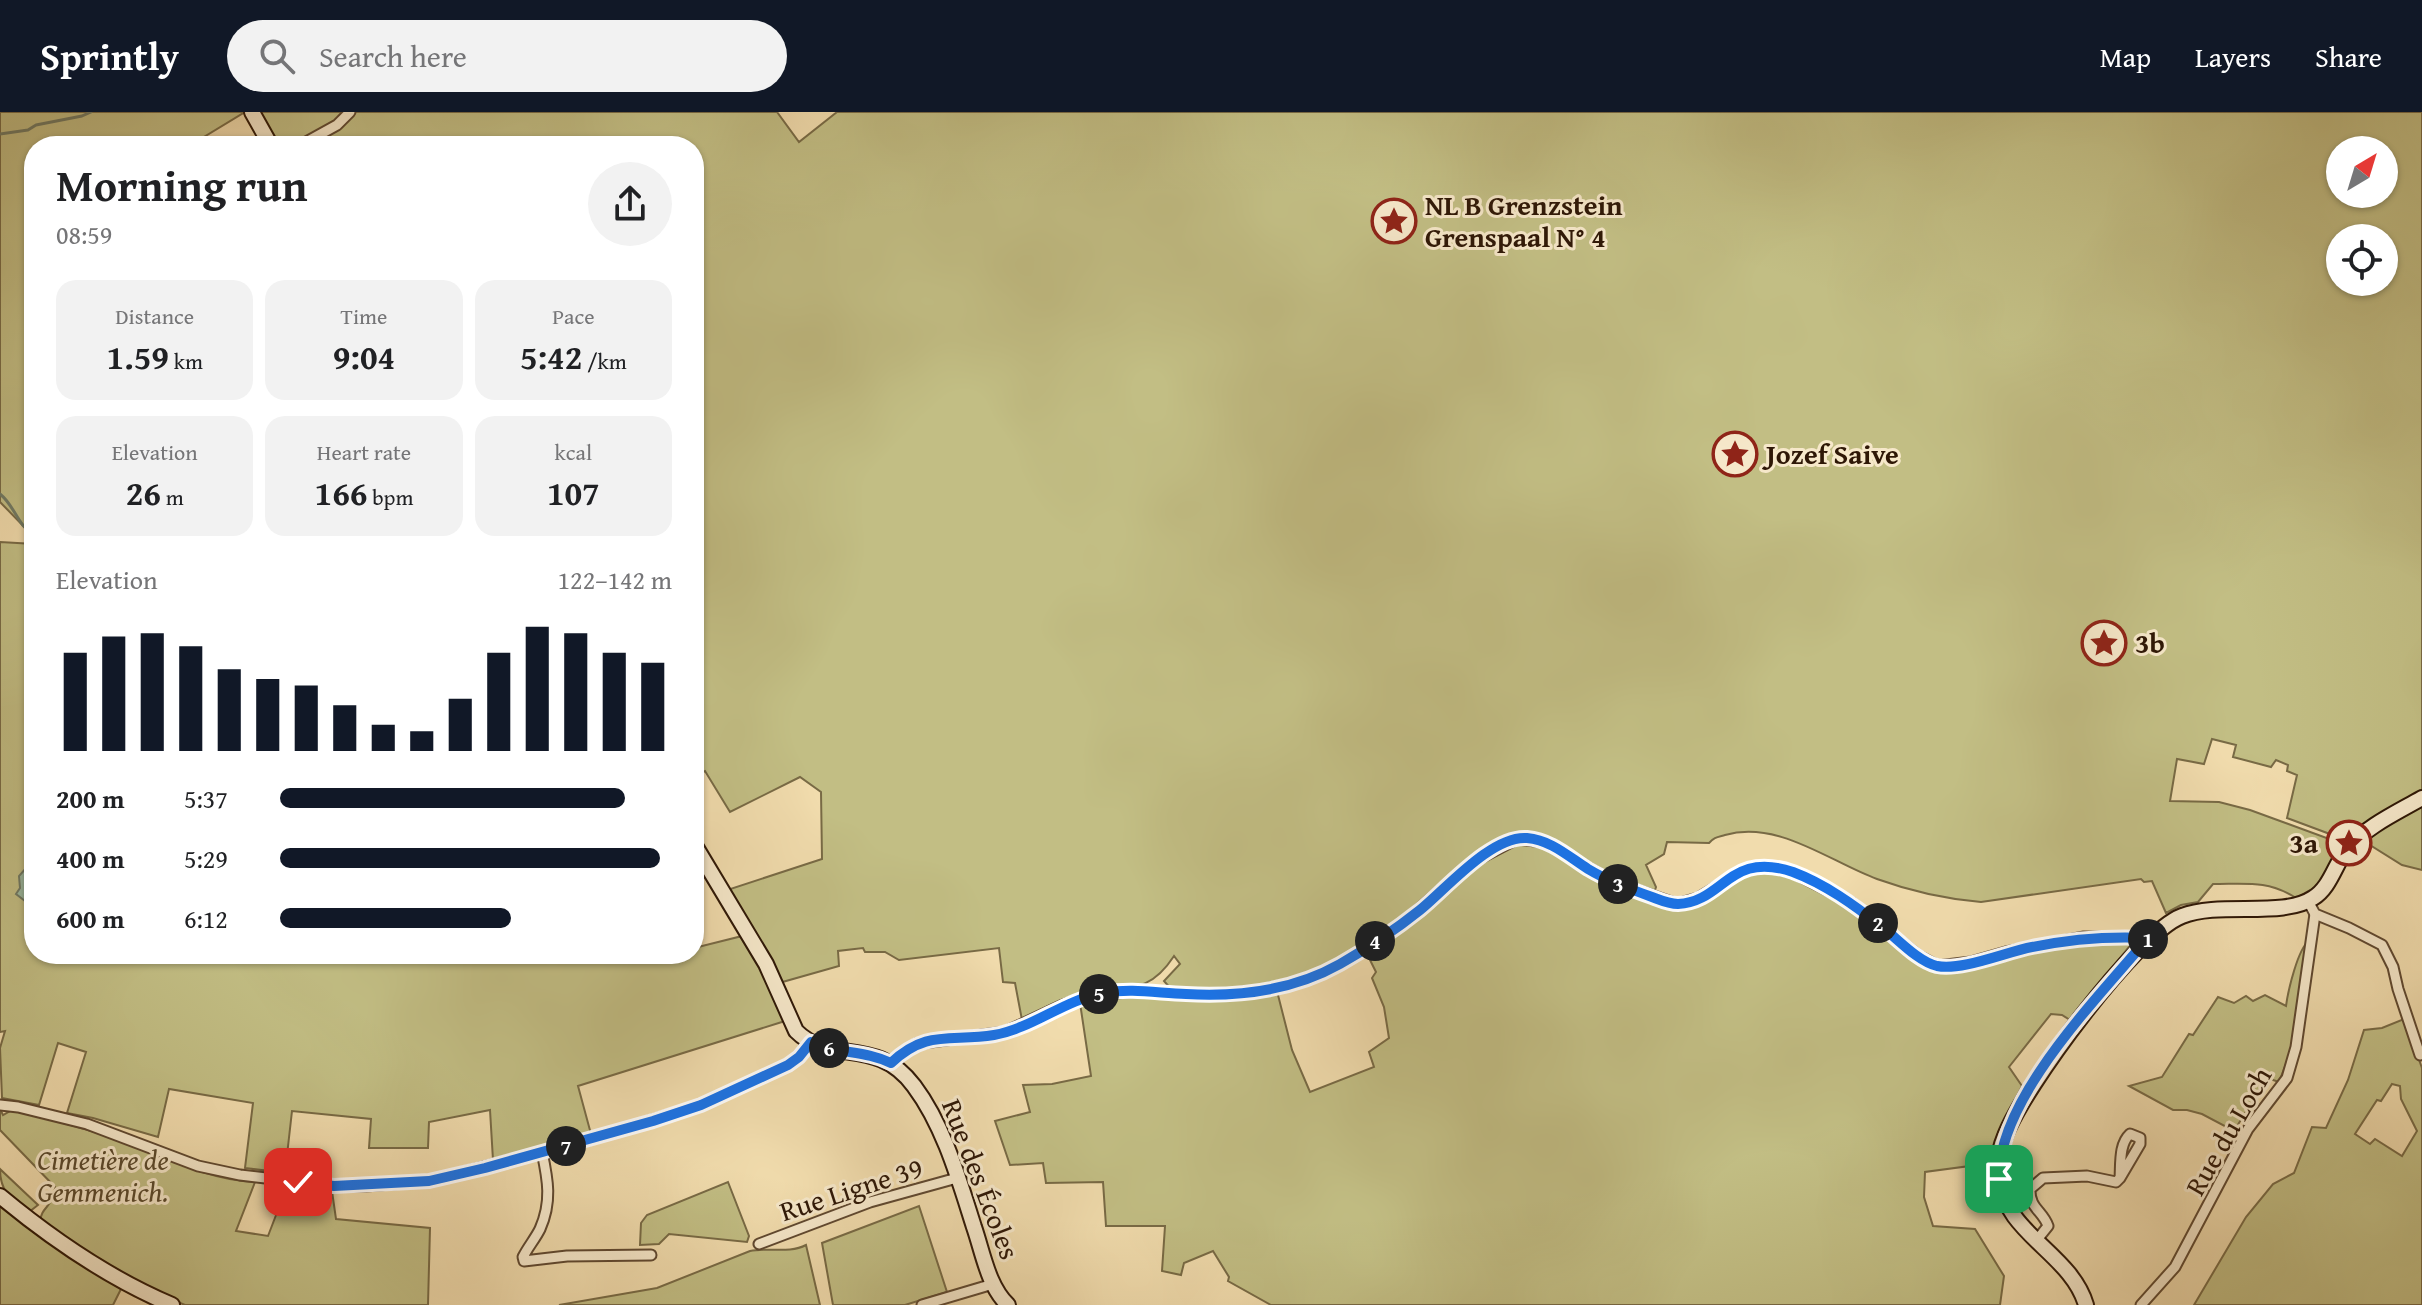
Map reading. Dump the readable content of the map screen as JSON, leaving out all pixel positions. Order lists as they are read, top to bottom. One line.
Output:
{"streets":{"main road":["Rue des Écoles"],"street":["Rue du Loch","Rue Ligne 39"]},"crossings":[["Rue des Écoles","Rue Ligne 39"]],"parks":["Cimetière de Gemmenich."],"places":{"place":["NL B Grenzstein Grenspaal N° 4","Jozef Saive","3b","3a"]},"north":"top right","page":{"header":"Sprintly","search":"Search here","nav":["Map","Layers","Share"],"heading":["Morning run","08:59"],"stats":[["Distance","1.59 km"],["Time","9:04"],["Pace","5:42 /km"],["Elevation","26 m"],["Heart rate","166 bpm"],["kcal","107"]],"chart":["Elevation","122–142 m"],"list":[{"name":"200 m","note":"5:37"},{"name":"400 m","note":"5:29"},{"name":"600 m","note":"6:12"}],"pins":["3","2","1","4","5","6","7"]}}
